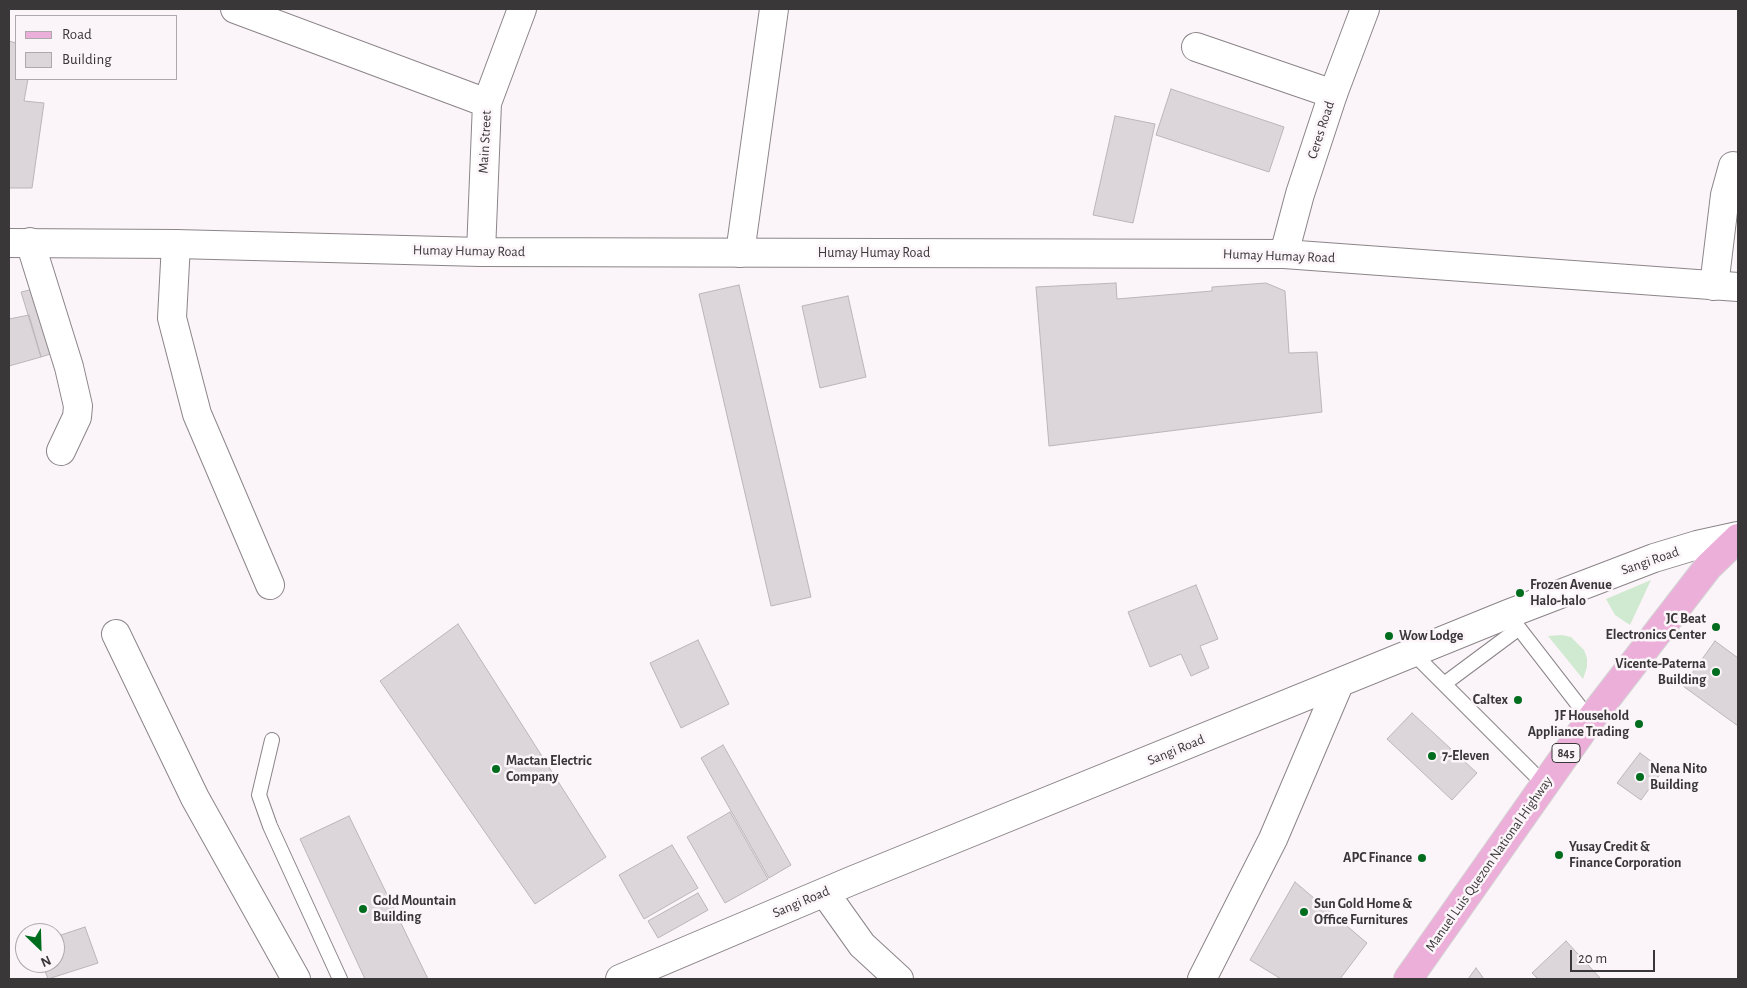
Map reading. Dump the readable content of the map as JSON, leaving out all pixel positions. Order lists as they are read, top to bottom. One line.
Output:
{"streets":{"main road":["845","Manuel Luis Quezon National Highway"],"street":["Ceres Road","Main Street","Humay Humay Road","Sangi Road"]},"crossings":[["Ceres Road","Humay Humay Road"],["Main Street","Humay Humay Road"],["Sangi Road","Manuel Luis Quezon National Highway"]],"places":["Frozen Avenue Halo-halo","JC Beat Electronics Center","Wow Lodge","Vicente-Paterna Building","Caltex","JF Household Appliance Trading","7-Eleven","Mactan Electric Company","Nena Nito Building","Yusay Credit & Finance Corporation","APC Finance","Gold Mountain Building","Sun Gold Home & Office Furnitures"],"legend":["Road","Building"],"scale_bar":"20 m","north":"bottom right"}
